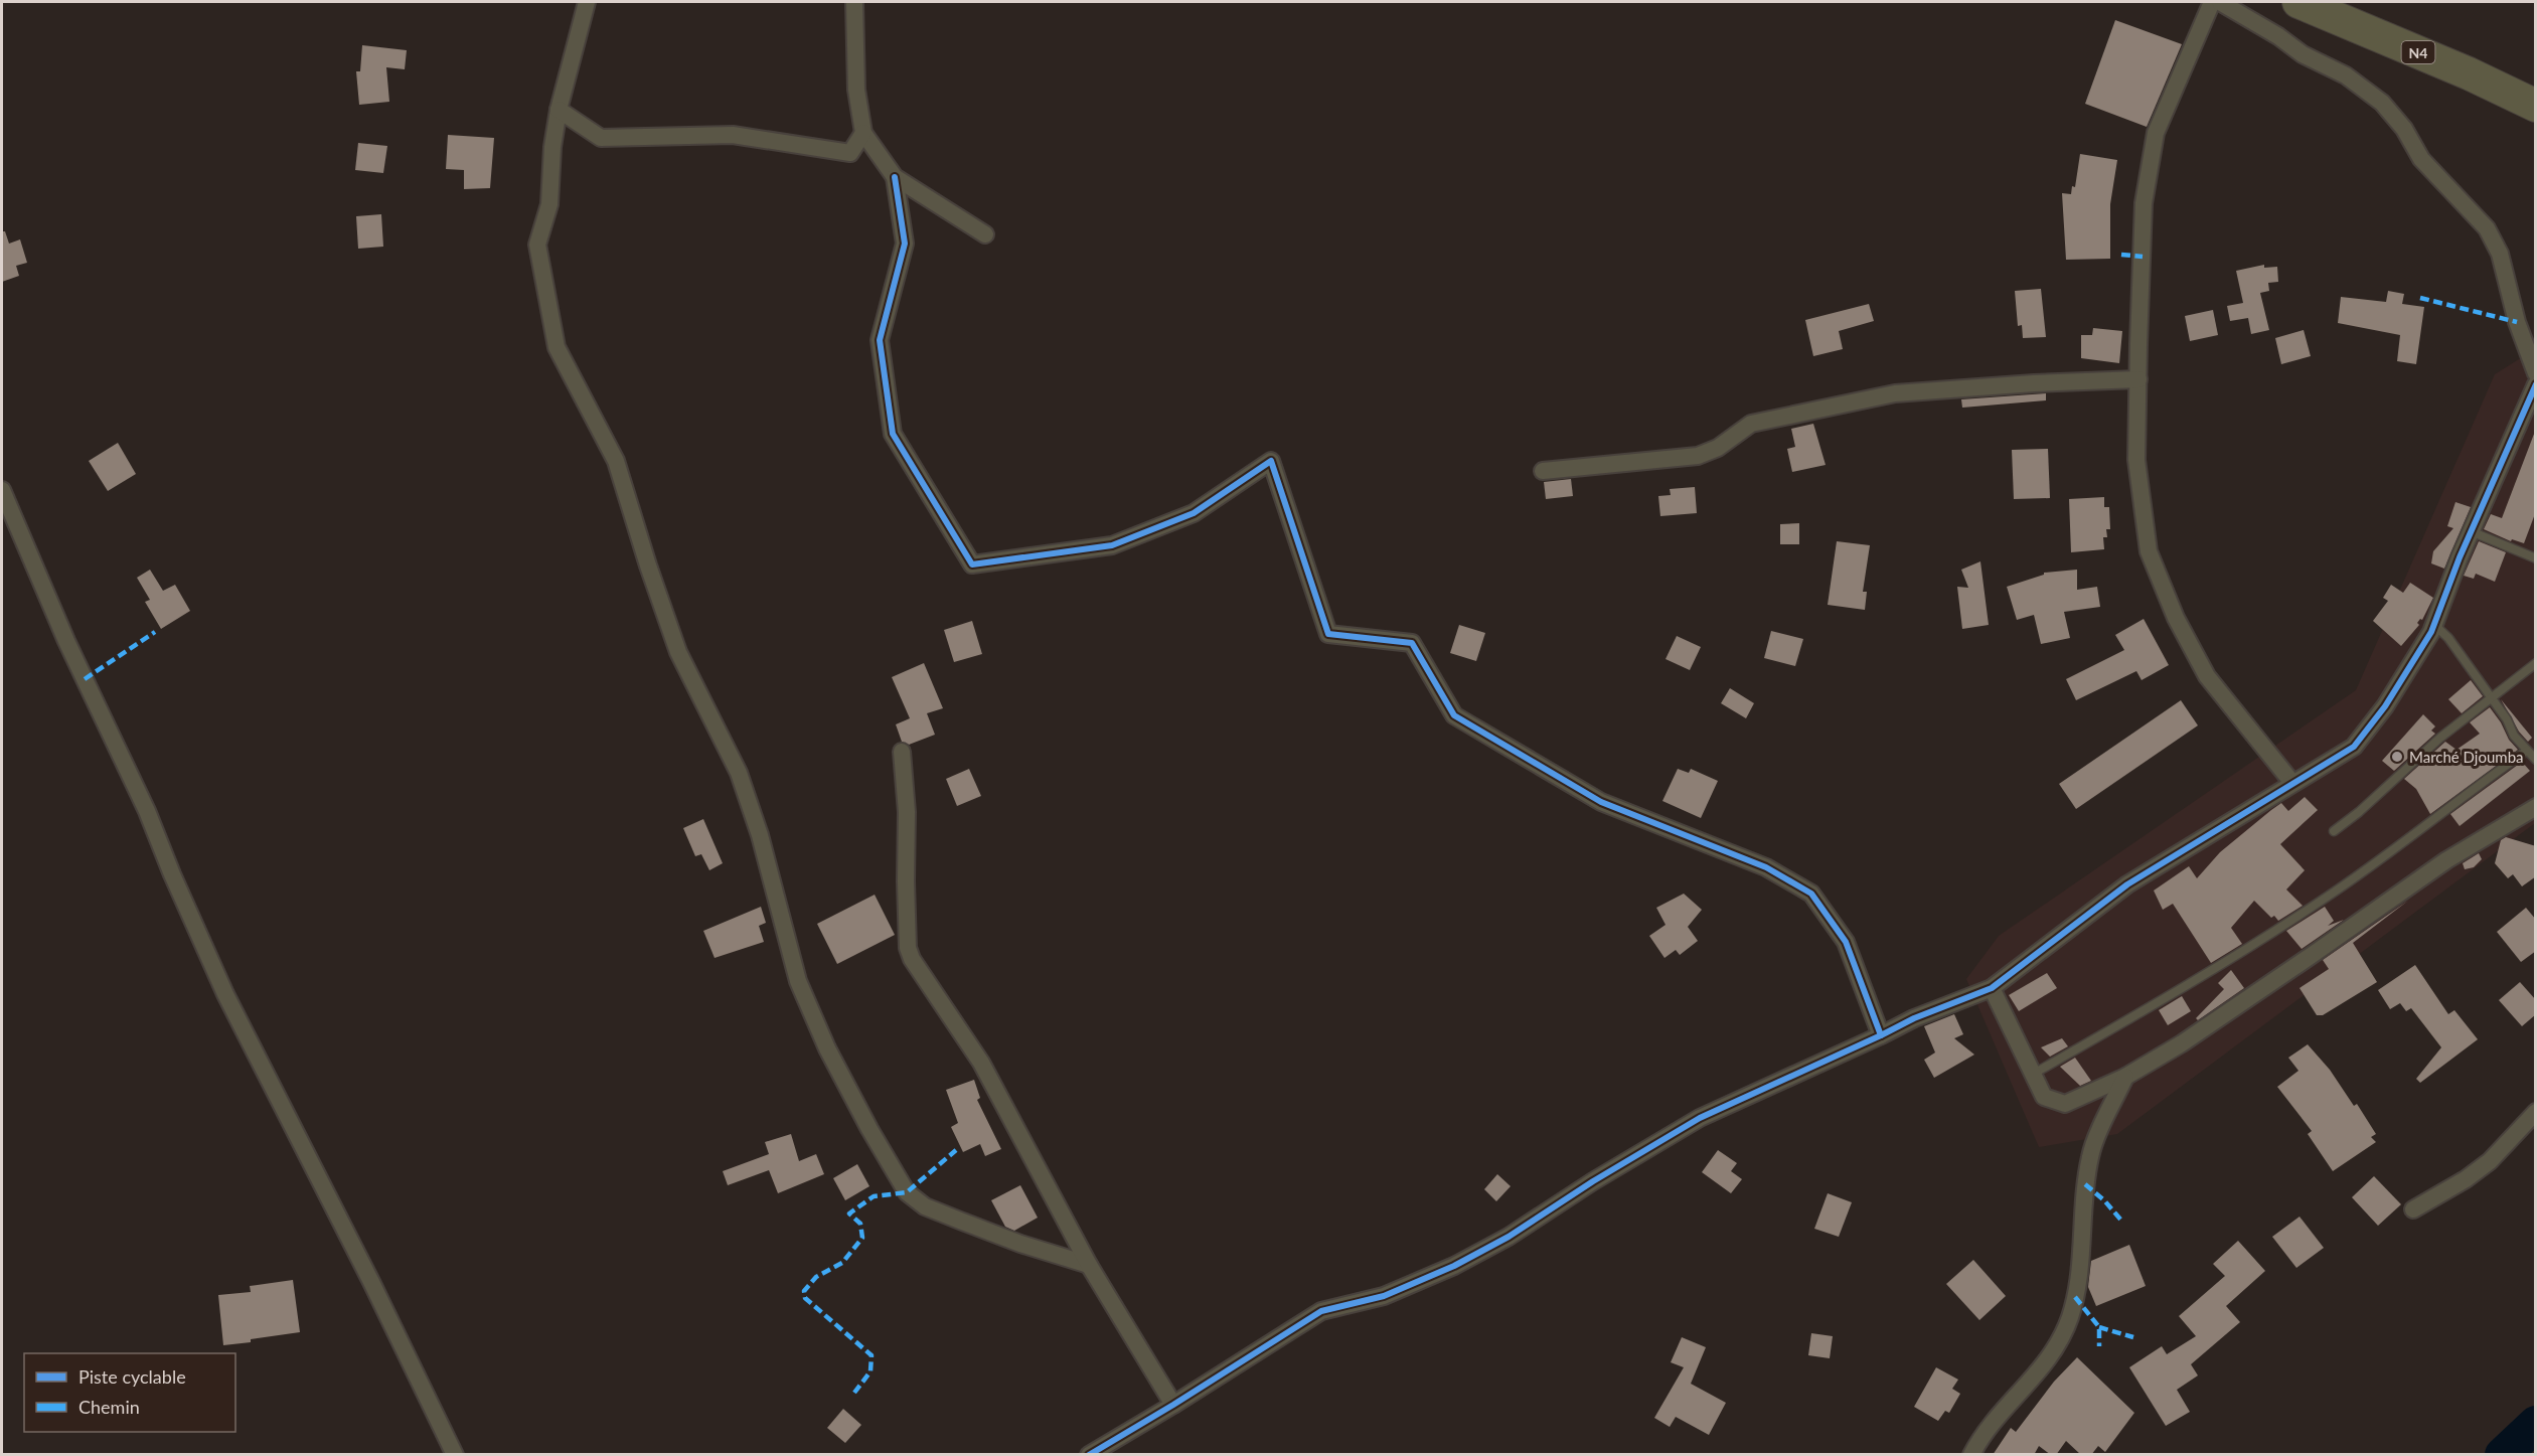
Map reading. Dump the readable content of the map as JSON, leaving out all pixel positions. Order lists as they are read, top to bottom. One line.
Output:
{"streets":{"highway":["N4"]},"places":["Marché Djoumba"],"legend":["Piste cyclable","Chemin"]}
